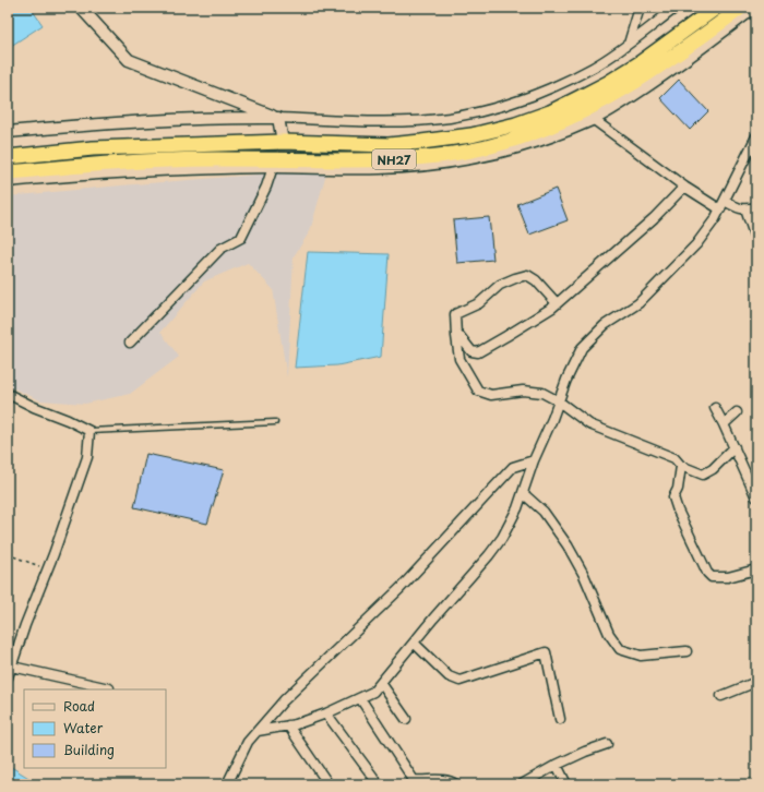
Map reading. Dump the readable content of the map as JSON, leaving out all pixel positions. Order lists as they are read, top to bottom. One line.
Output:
{"streets":{"highway":["NH27"]},"legend":["Road","Water","Building"]}
